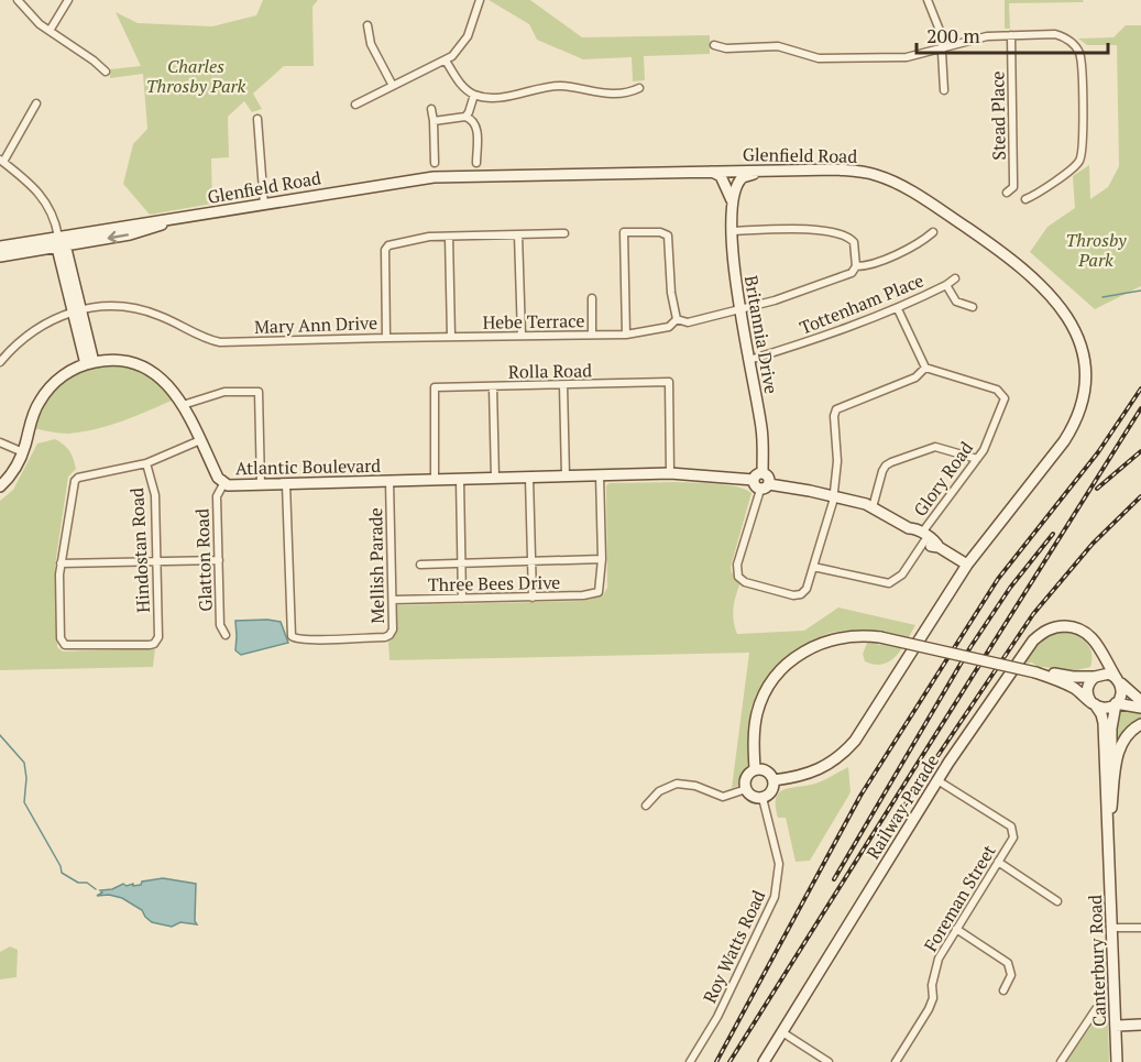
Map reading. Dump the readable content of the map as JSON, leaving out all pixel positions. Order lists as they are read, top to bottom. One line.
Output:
{"streets":{"main road":["Glenfield Road","Britannia Drive","Atlantic Boulevard","Railway Parade","Canterbury Road"],"street":["Stead Place","Tottenham Place","Hebe Terrace","Mary Ann Drive","Rolla Road","Glory Road","Hindostan Road","Glatton Road","Mellish Parade","Three Bees Drive","Foreman Street","Roy Watts Road"]},"crossings":[["Glenfield Road","Britannia Drive"],["Glenfield Road","Roy Watts Road"],["Tottenham Place","Britannia Drive"],["Hebe Terrace","Mary Ann Drive"],["Britannia Drive","Atlantic Boulevard"],["Rolla Road","Atlantic Boulevard"],["Atlantic Boulevard","Glatton Road"],["Atlantic Boulevard","Mellish Parade"],["Mellish Parade","Three Bees Drive"],["Railway Parade","Foreman Street"],["Railway Parade","Canterbury Road"]],"parks":["Charles Throsby Park","Throsby Park"],"scale_bar":"200 m"}
